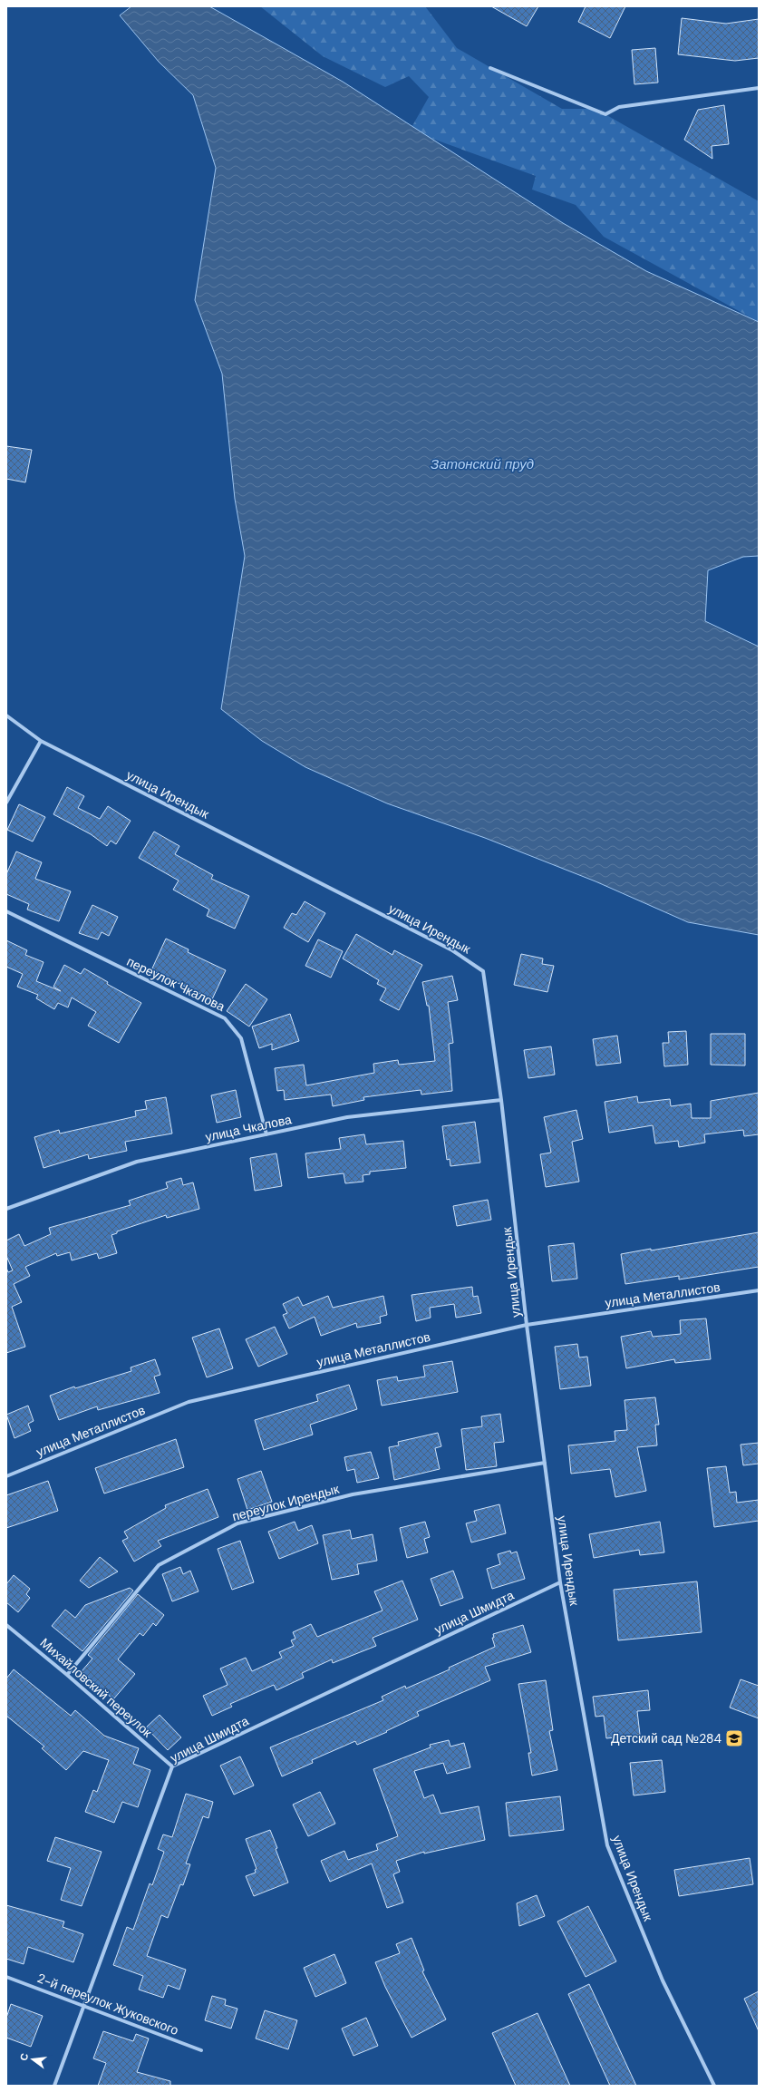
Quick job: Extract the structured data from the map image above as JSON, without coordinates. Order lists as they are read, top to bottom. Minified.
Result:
{"streets":{"street":["улица Ирендык","переулок Чкалова","улица Чкалова","улица Металлистов","переулок Ирендык","улица Шмидта","Михайловский переулок","2-й переулок Жуковского"]},"crossings":[["улица Ирендык","улица Чкалова"],["улица Ирендык","улица Металлистов"],["улица Ирендык","переулок Ирендык"],["улица Ирендык","улица Шмидта"],["переулок Чкалова","улица Чкалова"],["переулок Ирендык","Михайловский переулок"],["улица Шмидта","Михайловский переулок"],["улица Шмидта","2-й переулок Жуковского"]],"water":["Затонский пруд"],"places":{"school or university":["Детский сад №284"]},"north":"left"}
